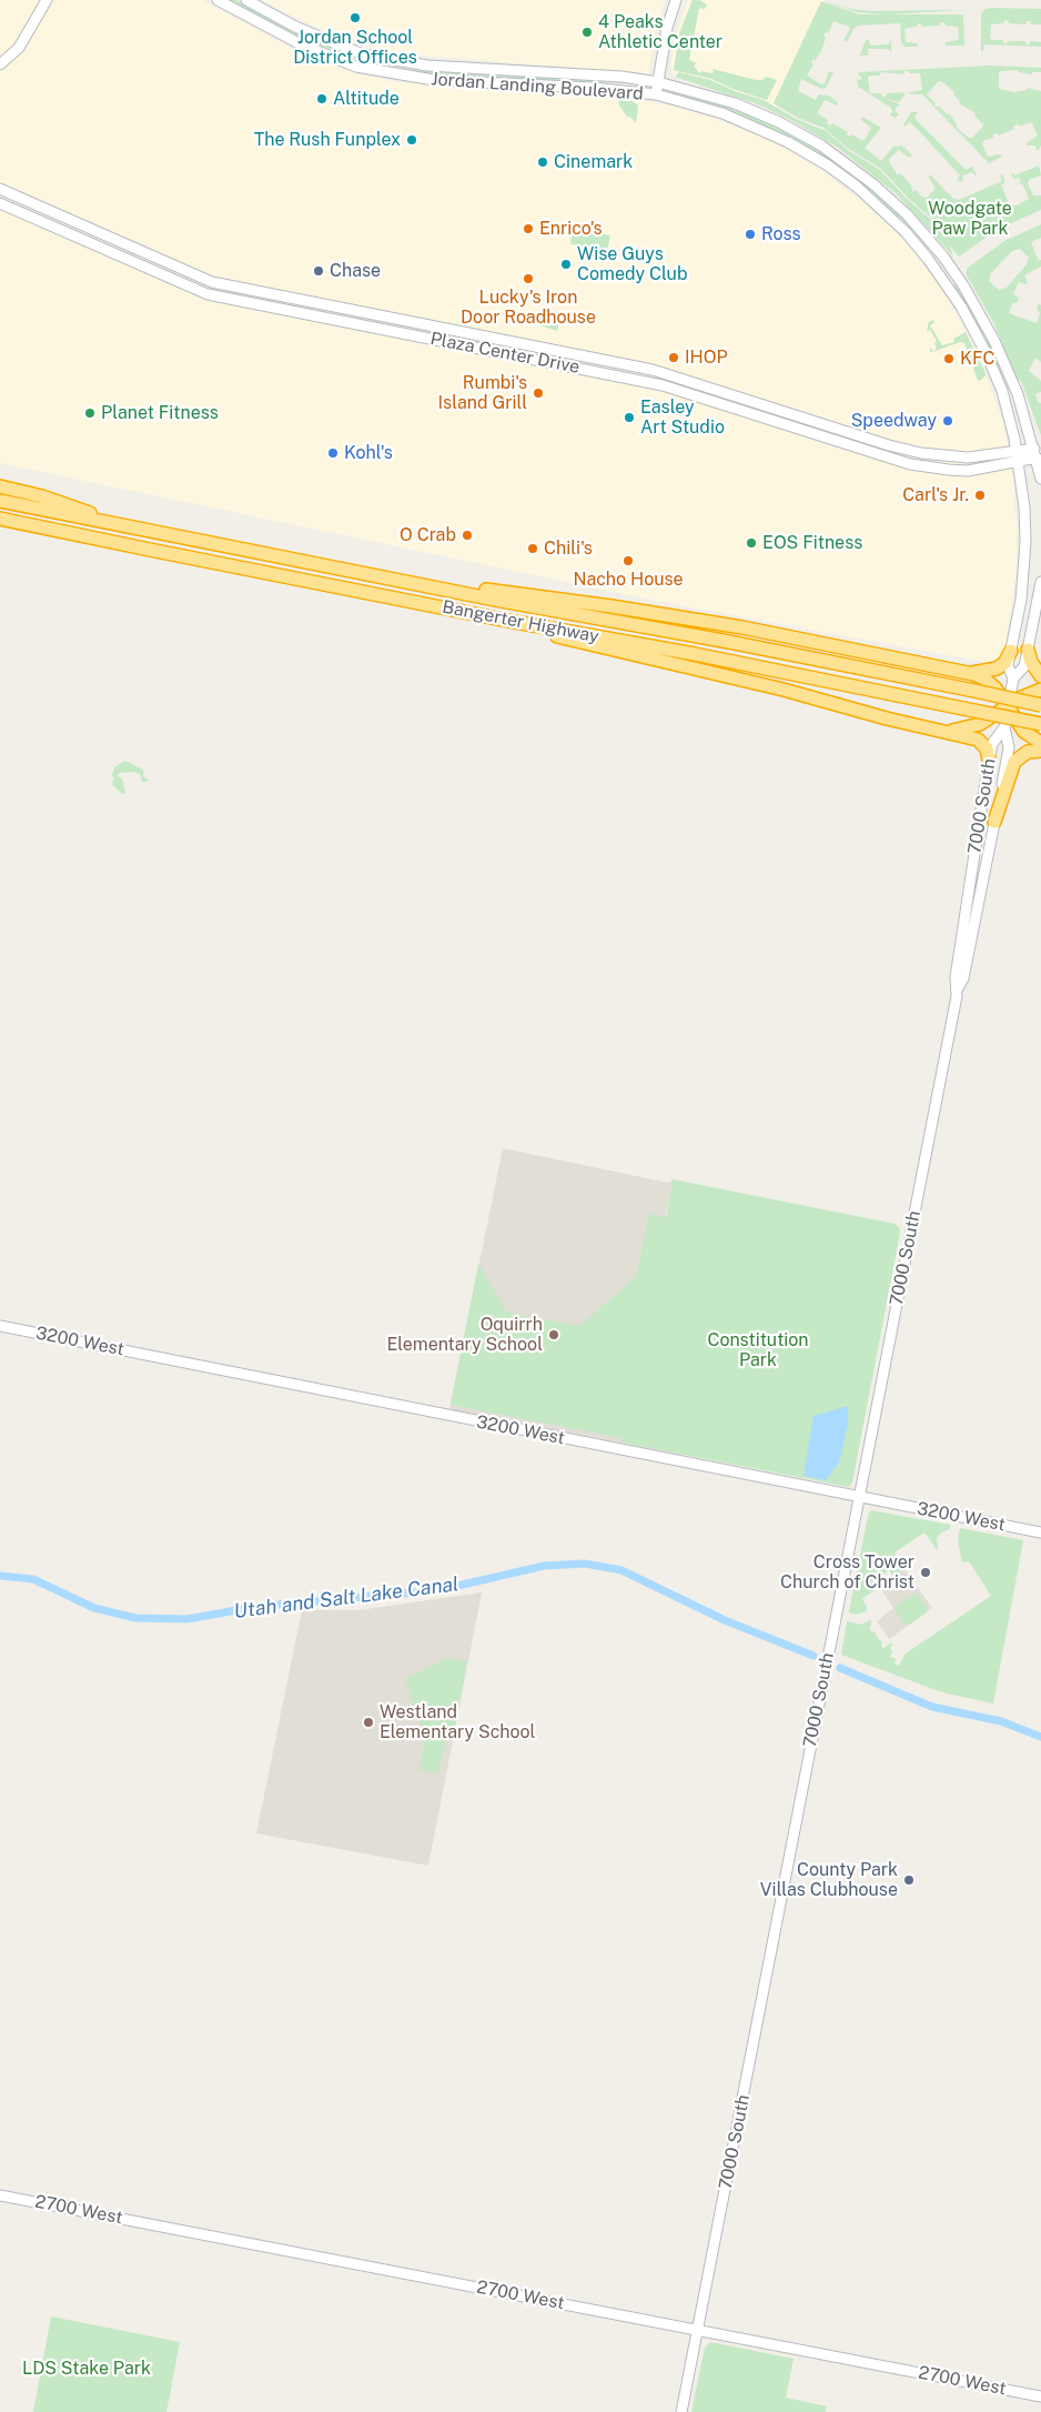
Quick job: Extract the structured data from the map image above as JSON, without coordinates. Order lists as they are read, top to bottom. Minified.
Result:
{"streets":{"highway":["Bangerter Highway"],"main road":["Jordan Landing Boulevard","Plaza Center Drive","7000 South","3200 West","2700 West"]},"crossings":[["Jordan Landing Boulevard","Plaza Center Drive"],["Jordan Landing Boulevard","7000 South"],["Plaza Center Drive","7000 South"],["7000 South","3200 West"],["7000 South","2700 West"]],"water":["Utah and Salt Lake Canal"],"parks":["Woodgate Paw Park","Constitution Park","LDS Stake Park"],"places":["Jordan School District Offices","4 Peaks Athletic Center","Altitude","The Rush Funplex","Cinemark","Enrico's","Ross","Wise Guys Comedy Club","Chase","Lucky's Iron Door Roadhouse","IHOP","KFC","Rumbi's Island Grill","Planet Fitness","Easley Art Studio","Speedway","Kohl's","Carl's Jr.","O Crab","EOS Fitness","Chili's","Nacho House","Oquirrh Elementary School","Cross Tower Church of Christ","Westland Elementary School","County Park Villas Clubhouse"]}
